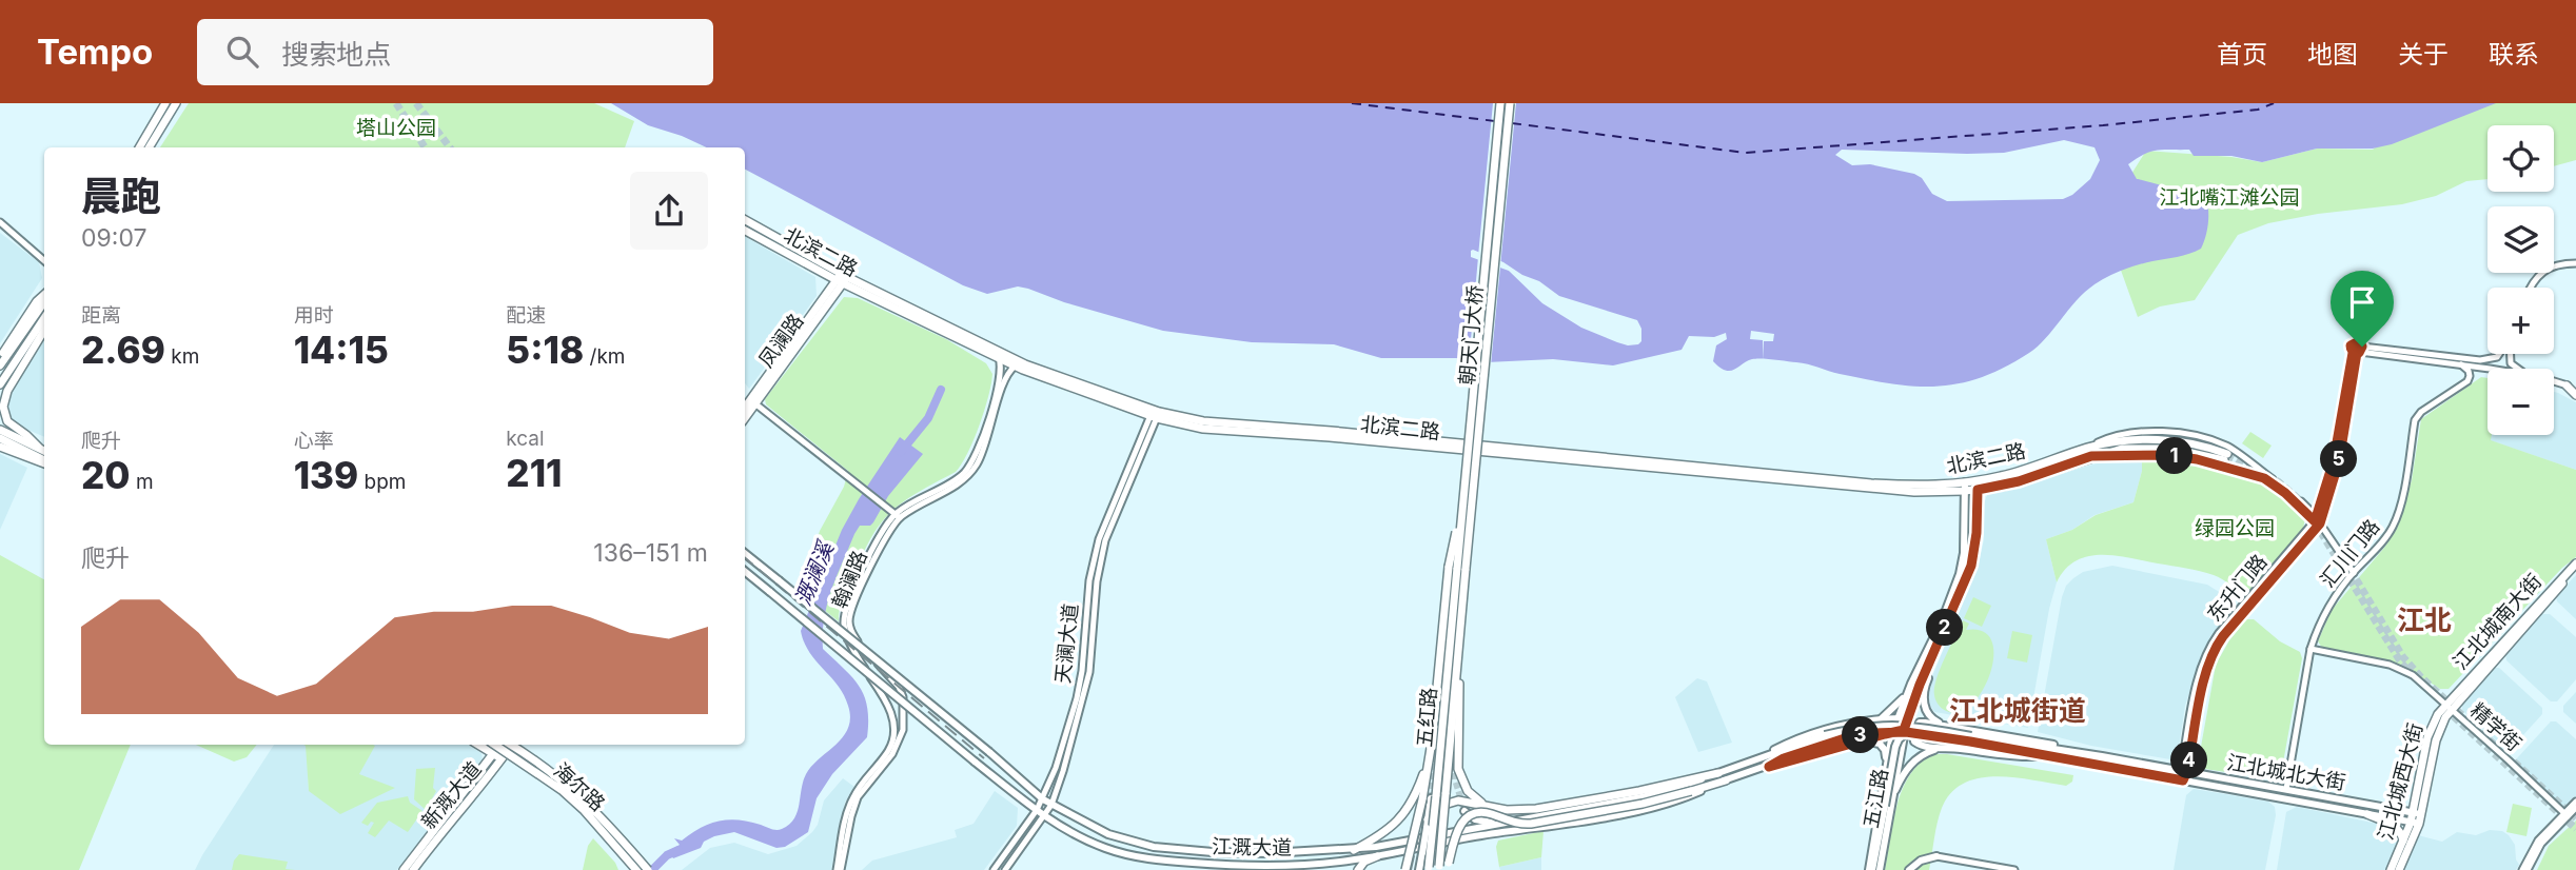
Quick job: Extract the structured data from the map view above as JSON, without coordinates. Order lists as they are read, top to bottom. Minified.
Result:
{"streets":{"main road":["北滨二路","朝天门大桥","凤澜路","江北城南大街","五红路","江北城北大街","江北城西大街","海尔路","新溉大道","五江路","江溉大道"],"street":["汇川门路","翰澜路","东升门路","天澜大道","精学街"]},"crossings":[["北滨二路","凤澜路"],["北滨二路","汇川门路"],["北滨二路","翰澜路"],["北滨二路","东升门路"],["北滨二路","天澜大道"],["北滨二路","五江路"],["朝天门大桥","五红路"],["汇川门路","精学街"],["汇川门路","江北城北大街"],["东升门路","江北城北大街"],["江北城南大街","精学街"],["江北城南大街","江北城西大街"],["天澜大道","江溉大道"],["精学街","江北城西大街"],["江北城北大街","江北城西大街"],["江北城北大街","江溉大道"]],"districts":["江北","江北城街道"],"water":["溉澜溪"],"parks":["塔山公园","江北嘴江滩公园","绿园公园"],"page":{"header":"Tempo","search":"搜索地点","nav":["首页","地图","关于","联系"],"map_buttons":["+","−"],"heading":["晨跑","09:07"],"stats":[["距离","2.69 km"],["用时","14:15"],["配速","5:18 /km"],["爬升","20 m"],["心率","139 bpm"],["kcal","211"]],"pins":["1","5","2","3","4"],"chart":["爬升","136–151 m"]}}
